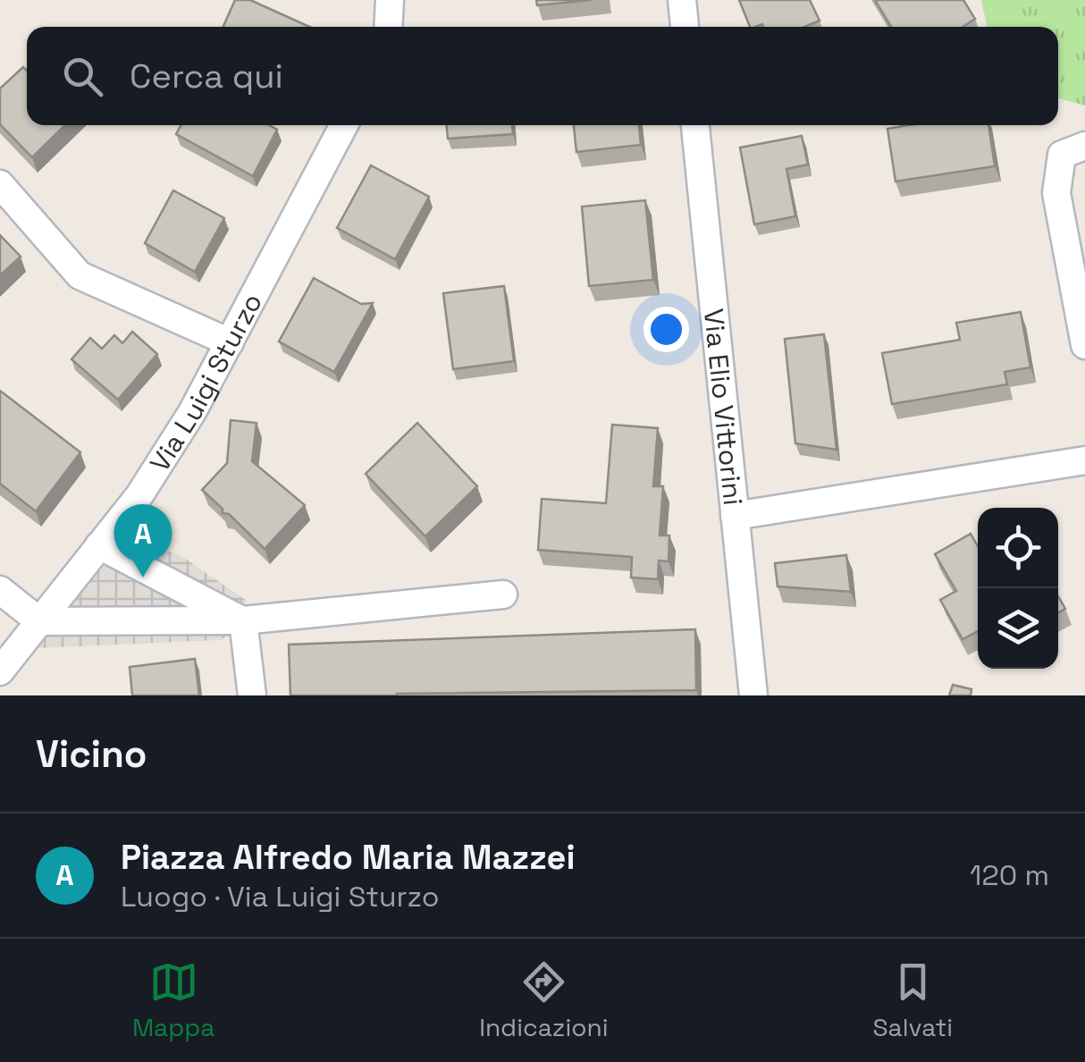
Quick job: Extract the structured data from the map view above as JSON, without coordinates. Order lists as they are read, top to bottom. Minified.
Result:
{"streets":{"street":["Via Luigi Sturzo","Via Elio Vittorini"]},"page":{"search":"Cerca qui","pins":"A","heading":"Vicino","list":[{"mark":"A","name":"Piazza Alfredo Maria Mazzei","note":"Luogo · Via Luigi Sturzo","value":"120 m"}],"nav":["Mappa","Indicazioni","Salvati"]}}
